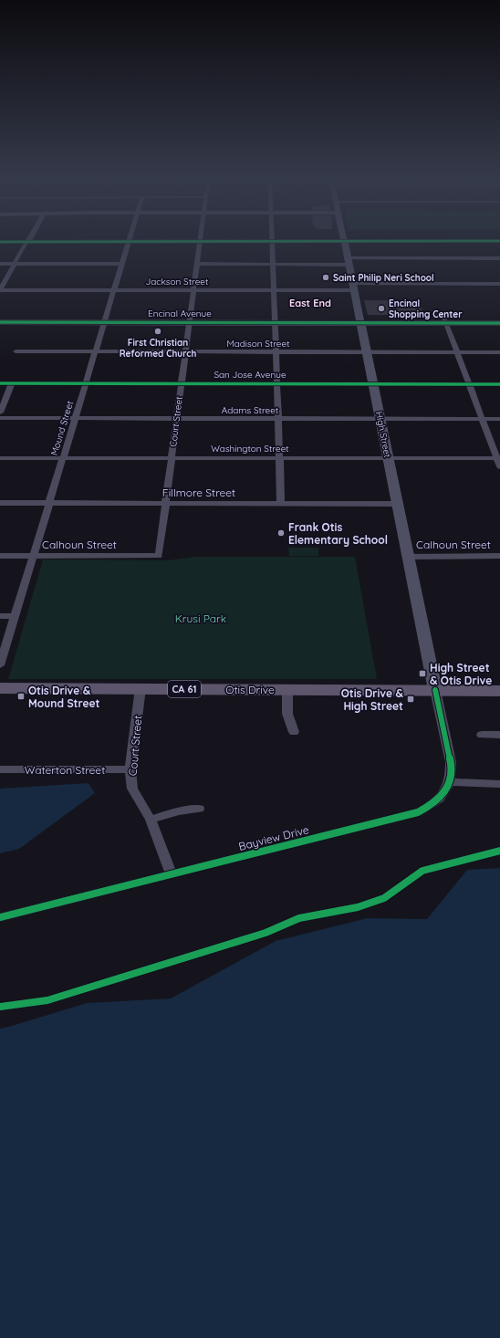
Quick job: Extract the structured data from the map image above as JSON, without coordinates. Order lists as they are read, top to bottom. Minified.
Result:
{"streets":{"main road":["Encinal Avenue","High Street","CA 61","Otis Drive"],"street":["Jackson Street","Madison Street","San Jose Avenue","Adams Street","Court Street","Mound Street","Washington Street","Fillmore Street","Calhoun Street","Waterton Street","Bayview Drive"]},"crossings":[["Jackson Street","Court Street"],["Jackson Street","Mound Street"],["Jackson Street","High Street"],["Encinal Avenue","Court Street"],["Encinal Avenue","Mound Street"],["Encinal Avenue","High Street"],["Madison Street","Court Street"],["Madison Street","Mound Street"],["Madison Street","High Street"],["San Jose Avenue","Court Street"],["San Jose Avenue","Mound Street"],["San Jose Avenue","High Street"],["Adams Street","Court Street"],["Adams Street","Mound Street"],["Adams Street","High Street"],["Court Street","Washington Street"],["Court Street","Fillmore Street"],["Court Street","Calhoun Street"],["Court Street","Otis Drive"],["Court Street","Waterton Street"],["Court Street","Bayview Drive"],["Mound Street","Washington Street"],["Mound Street","Fillmore Street"],["Mound Street","Calhoun Street"],["High Street","Washington Street"],["High Street","Fillmore Street"],["High Street","Calhoun Street"],["High Street","Otis Drive"]],"districts":["East End"],"parks":["Krusi Park"],"places":{"other":["Saint Philip Neri School","Encinal Shopping Center","First Christian Reformed Church","Frank Otis Elementary School"],"transit":["High Street & Otis Drive","Otis Drive & Mound Street","Otis Drive & High Street"]}}
